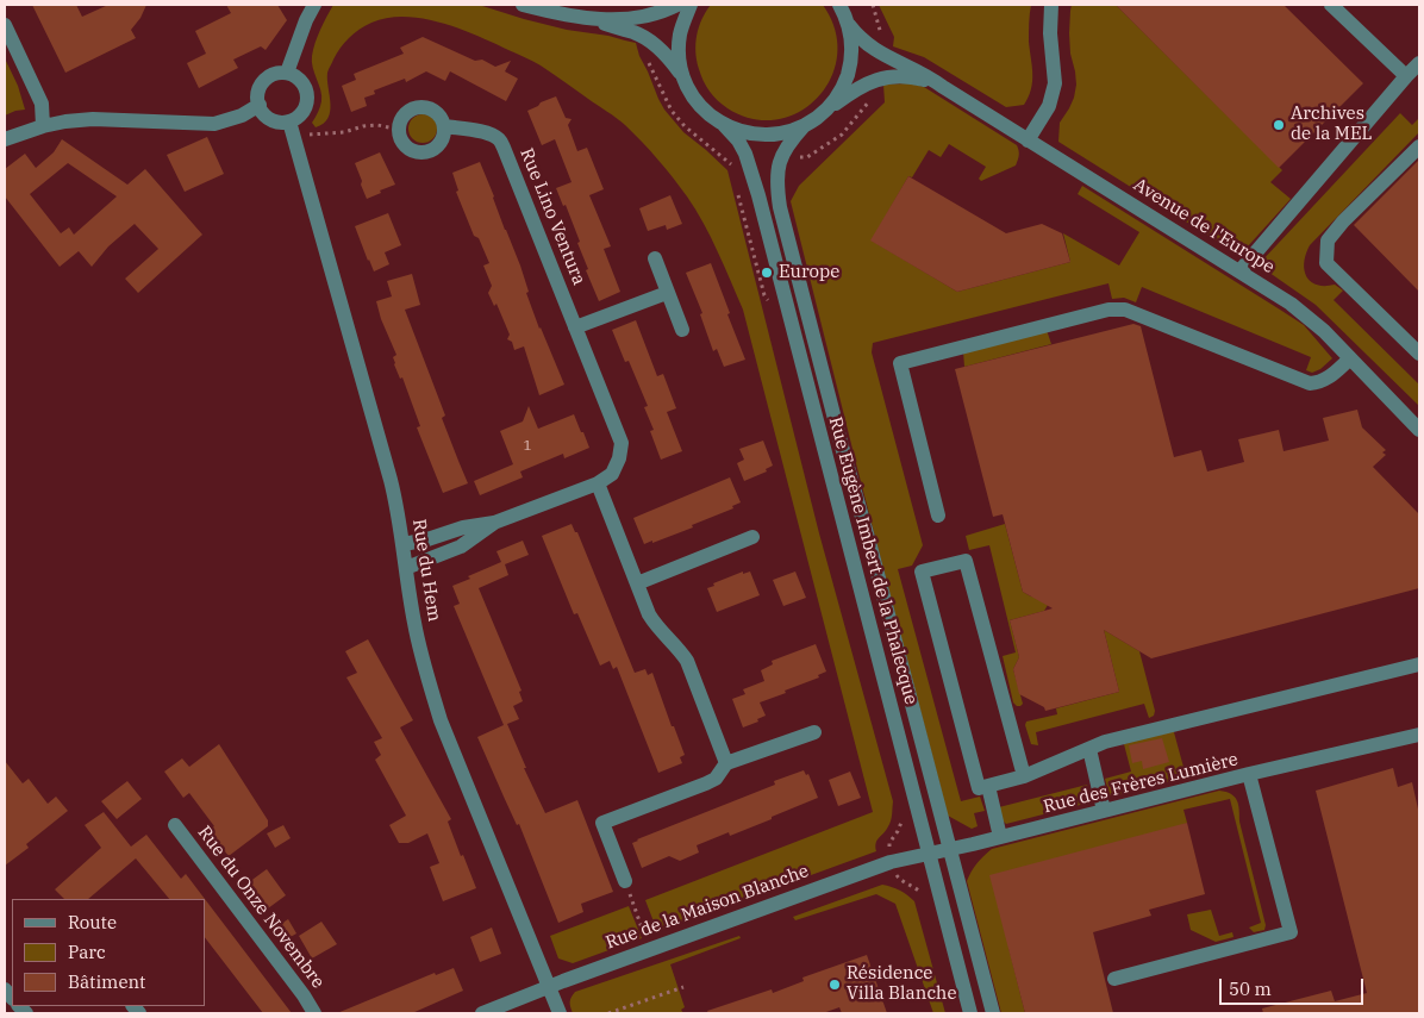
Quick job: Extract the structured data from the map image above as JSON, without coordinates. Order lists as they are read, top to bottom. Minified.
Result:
{"streets":{"street":["Rue Lino Ventura","Avenue de l'Europe","Rue Eugène Imbert de la Phalecque","Rue du Hem","Rue des Frères Lumière","Rue du Onze Novembre","Rue de la Maison Blanche"]},"crossings":[["Rue Lino Ventura","Rue du Hem"],["Avenue de l'Europe","Rue Eugène Imbert de la Phalecque"],["Rue Eugène Imbert de la Phalecque","Rue des Frères Lumière"],["Rue Eugène Imbert de la Phalecque","Rue de la Maison Blanche"],["Rue du Hem","Rue de la Maison Blanche"],["Rue des Frères Lumière","Rue de la Maison Blanche"]],"places":["Archives de la MEL","Europe","Résidence Villa Blanche"],"house_numbers":["1"],"legend":["Route","Parc","Bâtiment"],"scale_bar":"50 m"}
